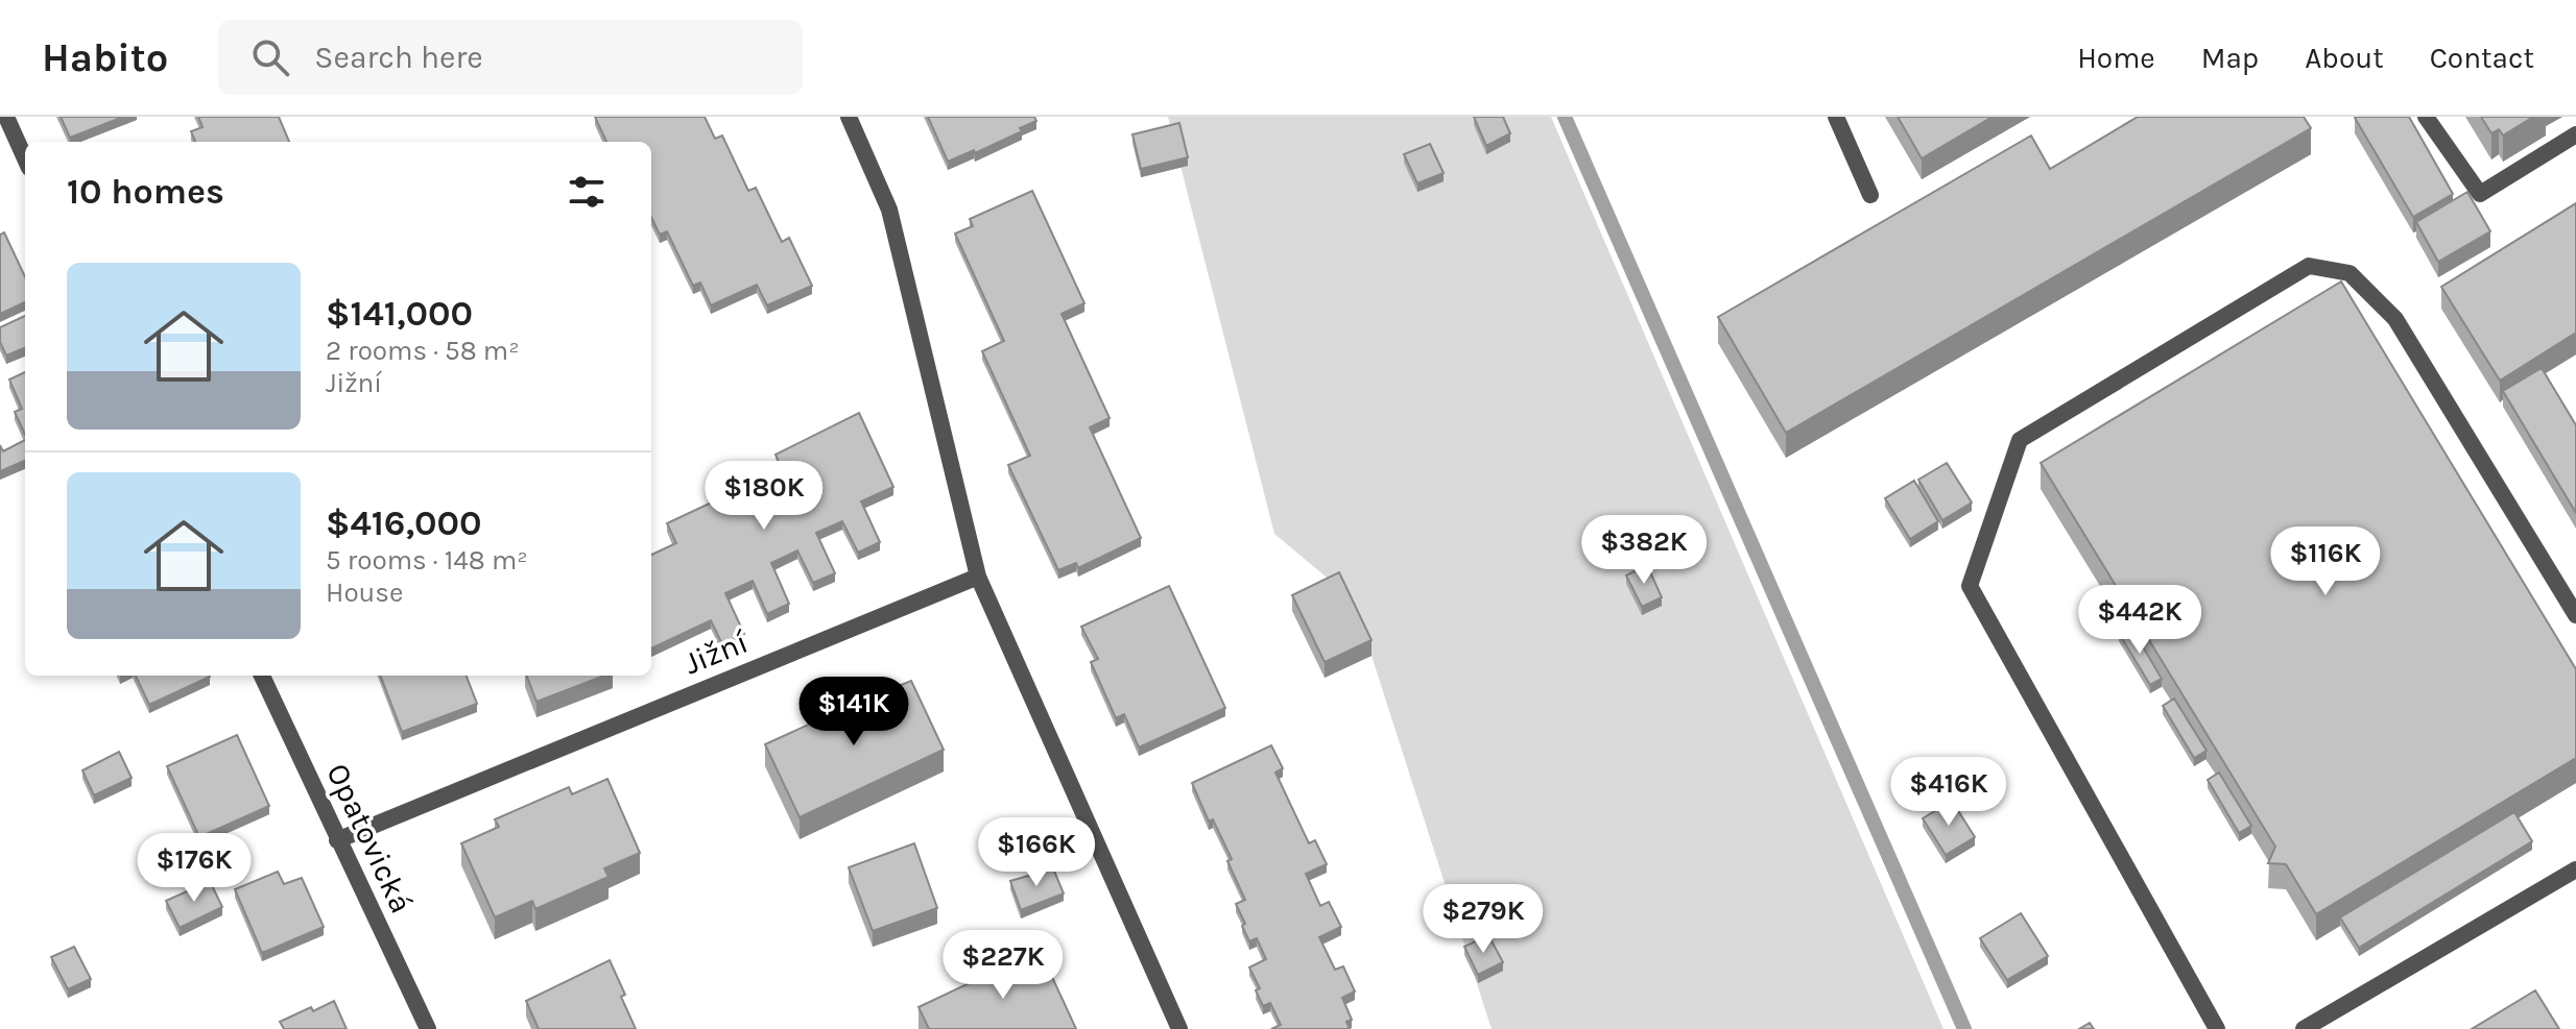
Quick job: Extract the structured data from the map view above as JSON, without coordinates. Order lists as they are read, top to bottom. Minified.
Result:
{"streets":{"street":["Jižní","Opatovická"]},"crossings":[["Jižní","Opatovická"]],"page":{"header":"Habito","search":"Search here","nav":["Home","Map","About","Contact"],"heading":"10 homes","list":[{"name":"$141,000","note":"2 rooms · 58 m² · Jižní"},{"name":"$416,000","note":"5 rooms · 148 m² · House"}],"price":["$180K","$382K","$116K","$442K","$141K","$416K","$166K","$176K","$279K","$227K"]}}
